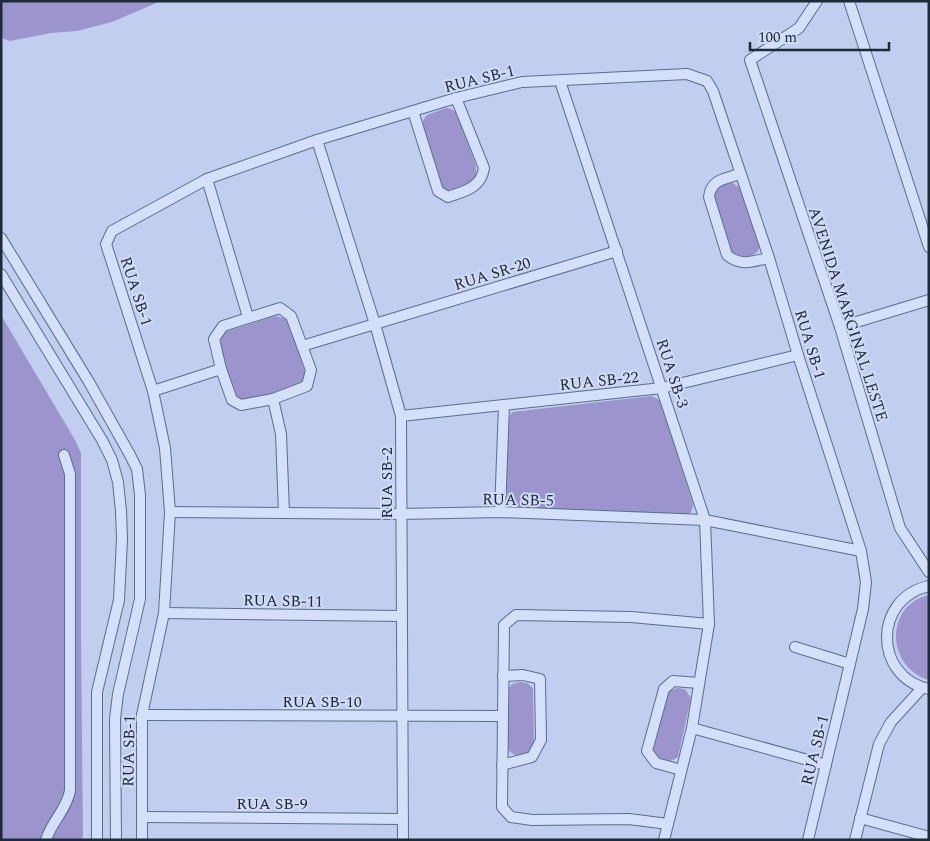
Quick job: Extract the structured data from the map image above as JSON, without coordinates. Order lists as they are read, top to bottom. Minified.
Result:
{"streets":{"street":["RUA SB-1","RUA SR-20","AVENIDA MARGINAL LESTE","RUA SB-3","RUA SB-22","RUA SB-2","RUA SB-5","RUA SB-11","RUA SB-10","RUA SB-9"]},"crossings":[["RUA SB-1","RUA SB-3"],["RUA SB-1","RUA SB-22"],["RUA SB-1","RUA SB-2"],["RUA SB-1","RUA SB-5"],["RUA SB-1","RUA SB-11"],["RUA SB-1","RUA SB-10"],["RUA SB-1","RUA SB-9"],["RUA SR-20","RUA SB-3"],["RUA SR-20","RUA SB-2"],["RUA SB-3","RUA SB-22"],["RUA SB-3","RUA SB-5"],["RUA SB-22","RUA SB-2"],["RUA SB-2","RUA SB-5"],["RUA SB-2","RUA SB-11"],["RUA SB-2","RUA SB-10"],["RUA SB-2","RUA SB-9"]],"scale_bar":"100 m"}
